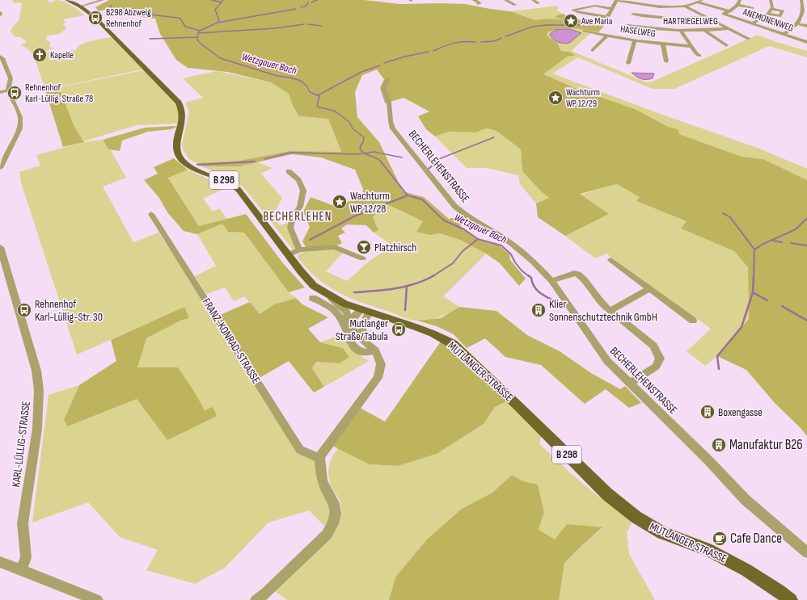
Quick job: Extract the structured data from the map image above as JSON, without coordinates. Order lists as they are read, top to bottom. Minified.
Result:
{"streets":{"main road":["B 298","MUTLANGER STRASSE"],"street":["ANEMONENWEG","HARTRIEGELWEG","HASELWEG","BECHERLEHENSTRASSE","FRANZ-KONRAD-STRASSE","KARL-LÜLLIG-STRASSE"]},"crossings":[["HARTRIEGELWEG","HASELWEG"],["B 298","MUTLANGER STRASSE"]],"districts":["BECHERLEHEN"],"water":["Wetzgauer Bach"],"places":{"bus stop":["B298 Abzweig Rehnenhof","Rehnenhof Karl-Lüllig-Straße 78","Rehnenhof Karl-Lüllig-Str. 30","Mutlanger Straße/Tabula"],"place":["Ave Maria","Wachturm WP 12/29","Wachturm WP 12/28"],"church":["Kapelle"],"bar":["Platzhirsch"],"building":["Klier Sonnenschutztechnik GmbH","Boxengasse","Manufaktur B26"],"cafe":["Cafe Dance"]}}
